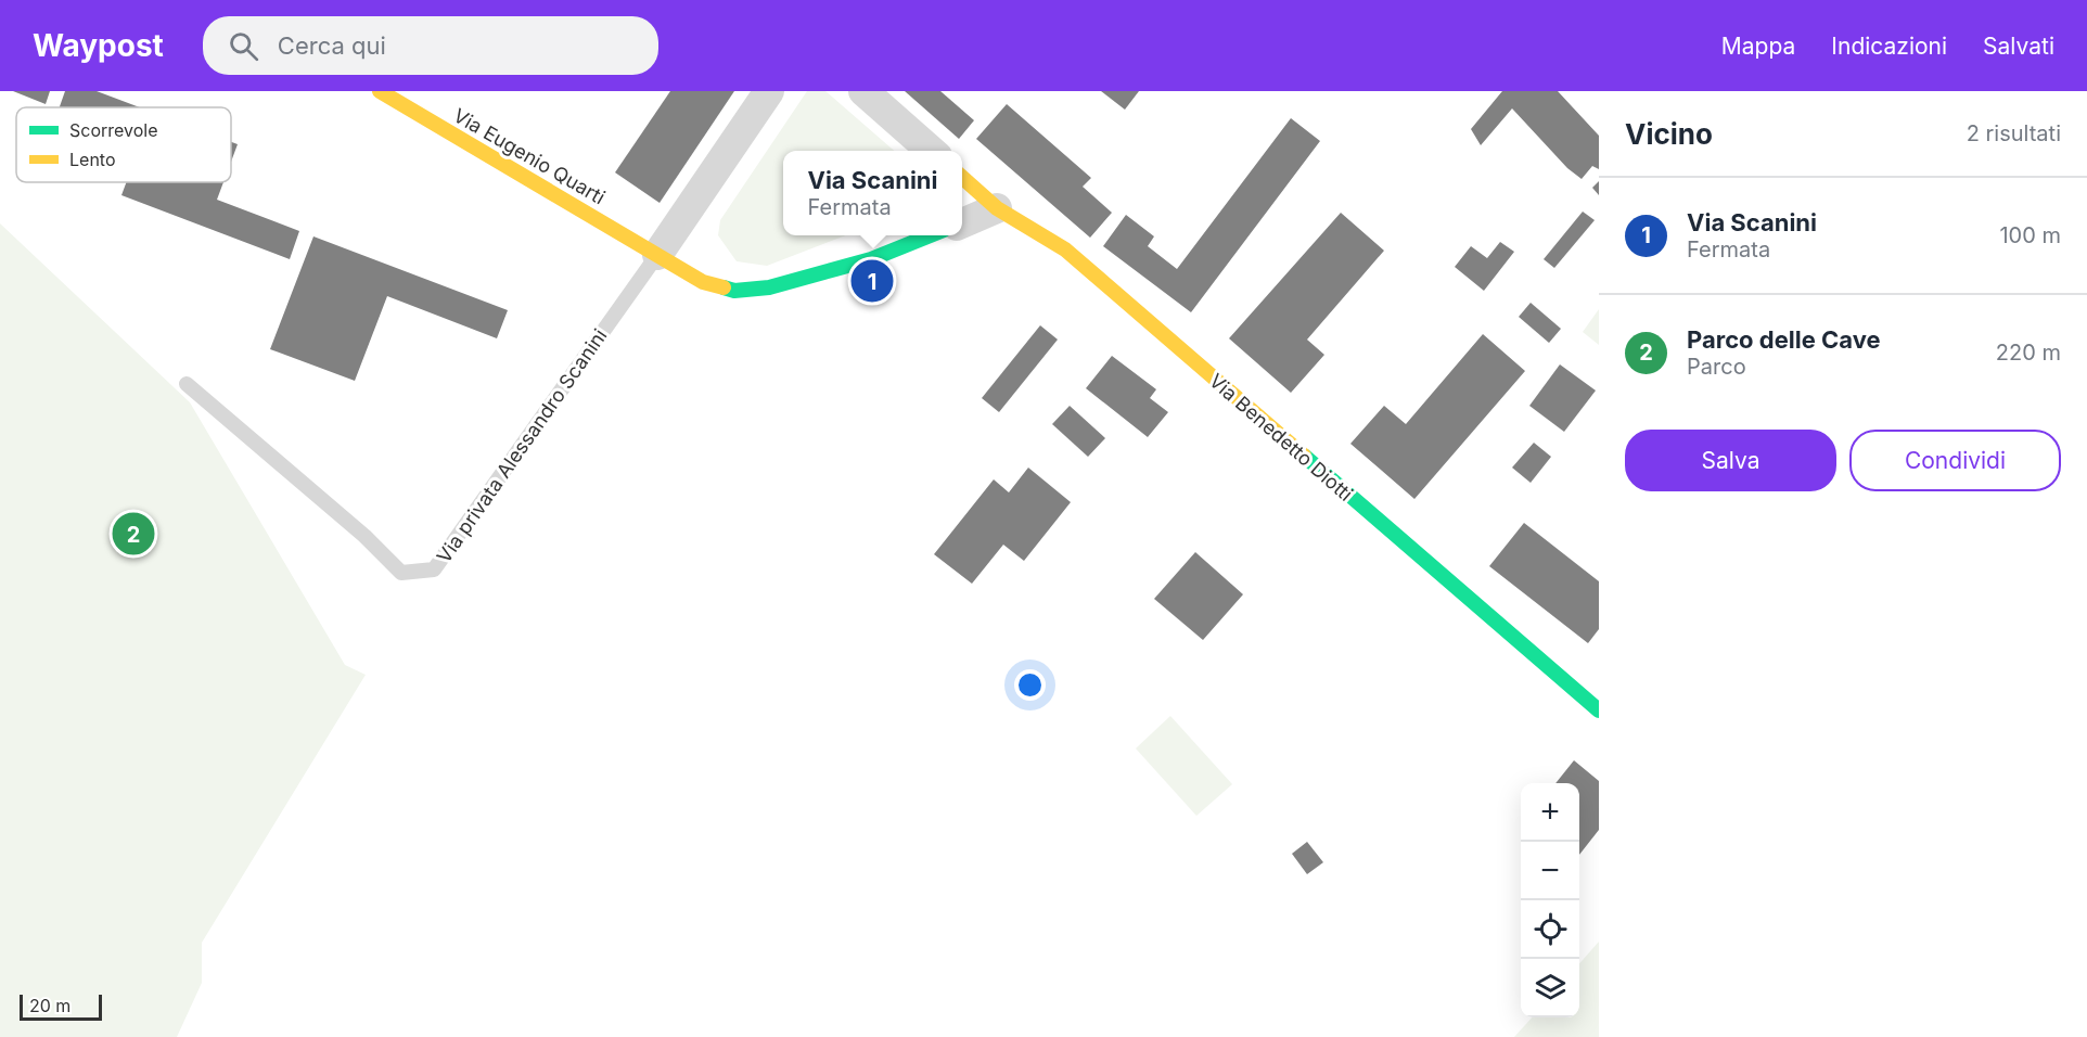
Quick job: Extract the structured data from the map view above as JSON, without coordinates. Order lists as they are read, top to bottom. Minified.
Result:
{"streets":{"street":["Via Eugenio Quarti","Via Benedetto Diotti","Via privata Alessandro Scanini"]},"crossings":[["Via Eugenio Quarti","Via privata Alessandro Scanini"]],"legend":["Scorrevole","Lento"],"scale_bar":"20 m","page":{"header":"Waypost","search":"Cerca qui","nav":["Mappa","Indicazioni","Salvati"],"heading":["Vicino","2 risultati"],"popup":["Via Scanini","Fermata"],"list":[{"mark":"1","name":"Via Scanini","note":"Fermata","value":"100 m"},{"mark":"2","name":"Parco delle Cave","note":"Parco","value":"220 m"}],"pins":["1","2"],"buttons":["Salva","Condividi"],"map_buttons":["+","−"],"scale":"20 m"}}
